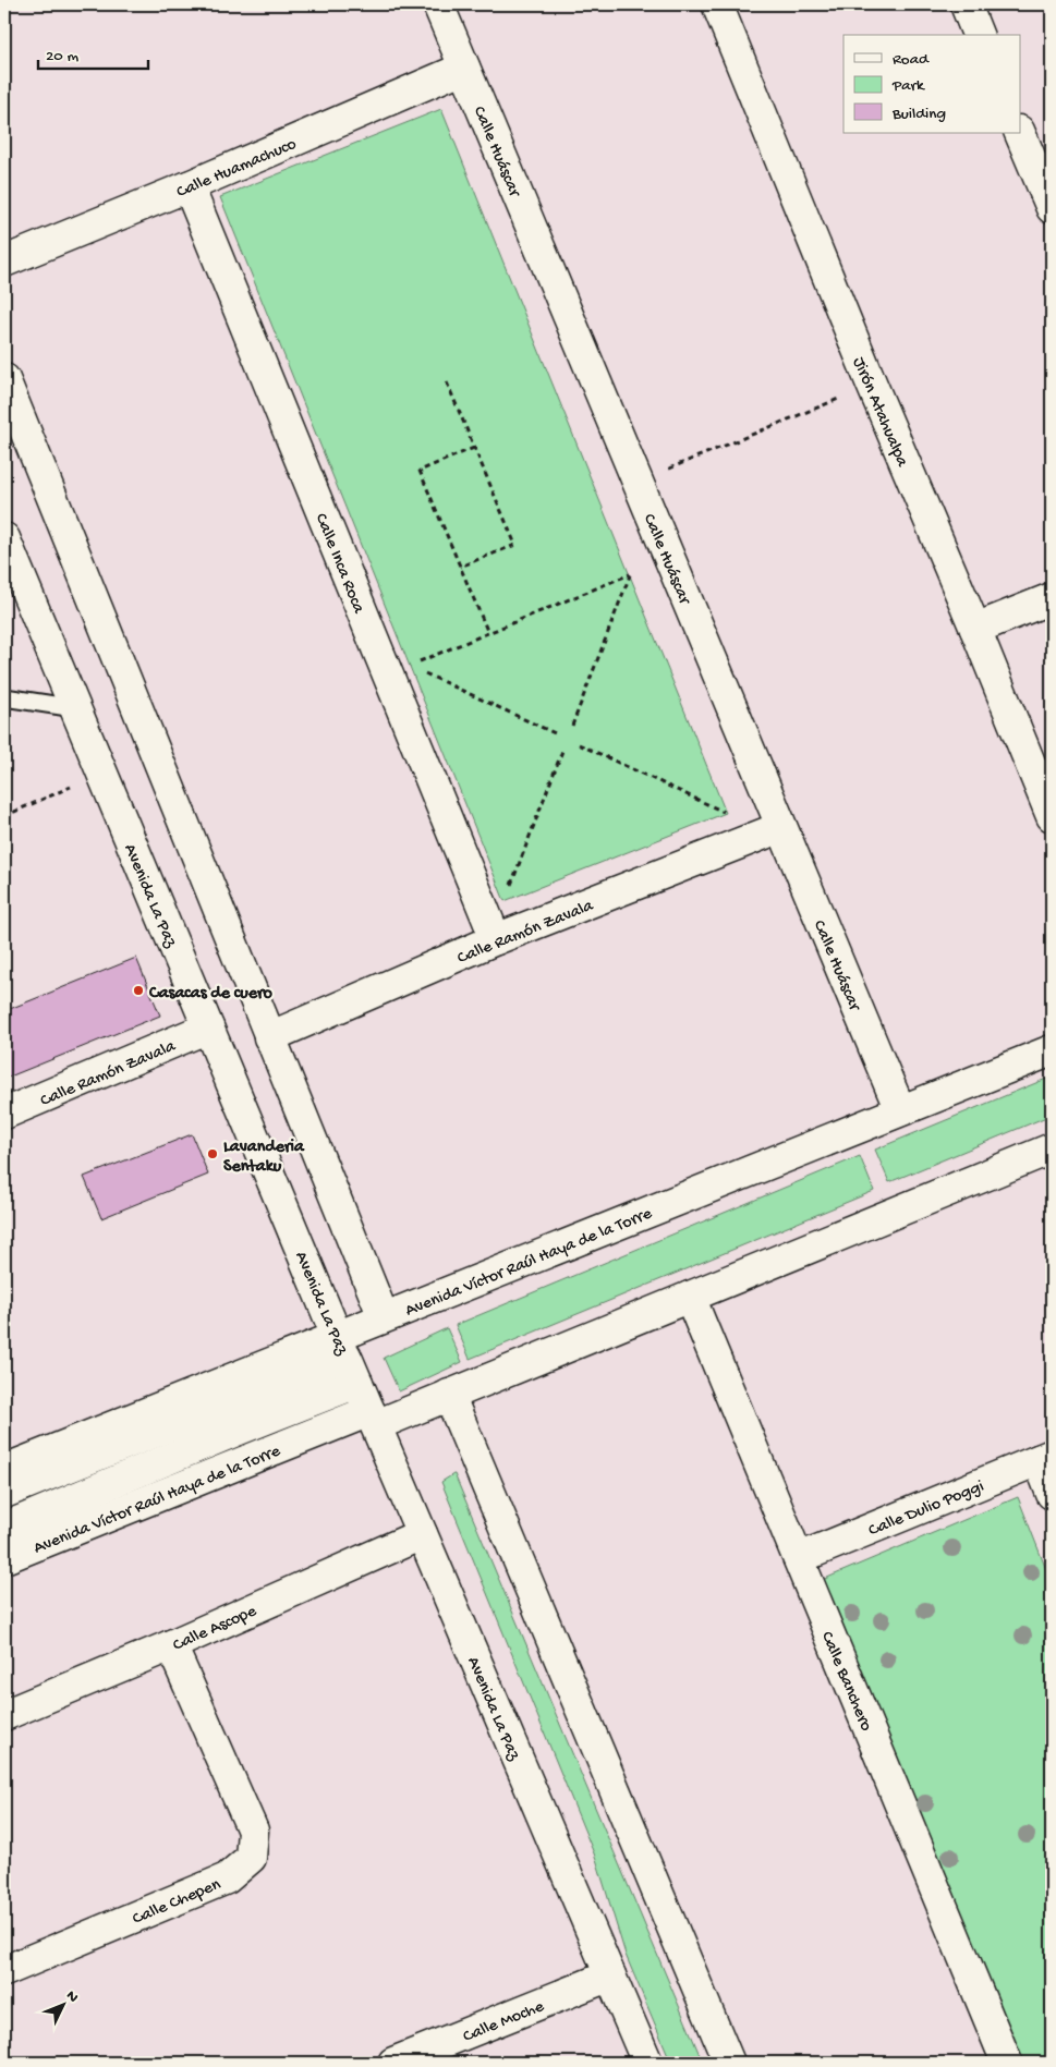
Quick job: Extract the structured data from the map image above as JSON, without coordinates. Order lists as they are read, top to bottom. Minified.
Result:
{"streets":{"main road":["Calle Huáscar","Calle Huamachuco","Jirón Atahualpa","Calle Inca Roca","Avenida La Paz","Calle Ramón Zavala","Avenida Víctor Raúl Haya de la Torre","Calle Dulio Poggi","Calle Ascope","Calle Banchero","Calle Chepen","Calle Moche"]},"crossings":[["Calle Huáscar","Calle Huamachuco"],["Calle Huáscar","Calle Ramón Zavala"],["Calle Huáscar","Avenida Víctor Raúl Haya de la Torre"],["Calle Huamachuco","Calle Inca Roca"],["Calle Inca Roca","Calle Ramón Zavala"],["Avenida La Paz","Calle Ramón Zavala"],["Avenida La Paz","Avenida Víctor Raúl Haya de la Torre"],["Avenida La Paz","Calle Ascope"],["Avenida La Paz","Calle Moche"],["Avenida Víctor Raúl Haya de la Torre","Calle Banchero"],["Calle Dulio Poggi","Calle Banchero"],["Calle Ascope","Calle Chepen"]],"places":["Casacas de cuero","Lavanderia Sentaku"],"legend":["Road","Park","Building"],"scale_bar":"20 m","north":"top right"}
